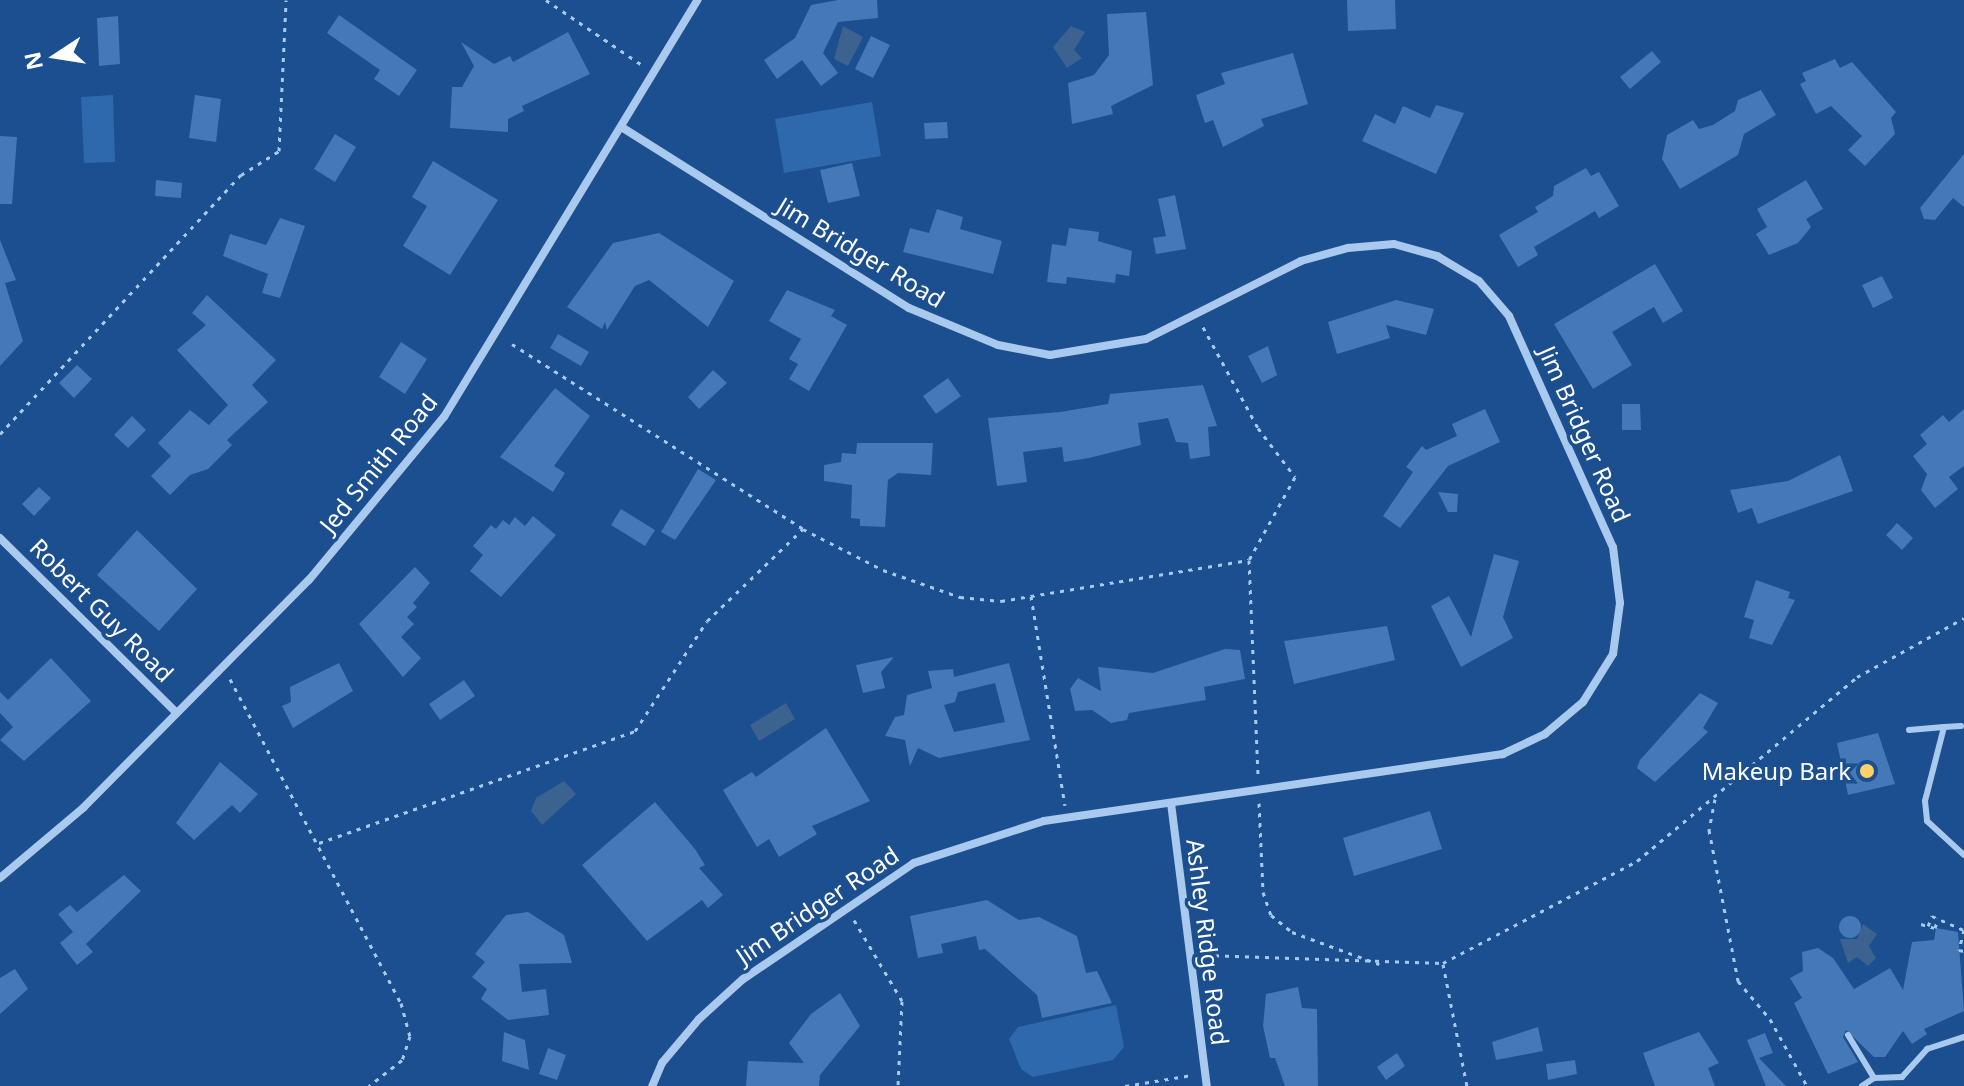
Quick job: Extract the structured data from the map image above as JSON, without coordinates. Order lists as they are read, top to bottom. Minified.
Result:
{"streets":{"street":["Jim Bridger Road","Jed Smith Road","Robert Guy Road","Ashley Ridge Road"]},"crossings":[["Jim Bridger Road","Jed Smith Road"],["Jim Bridger Road","Ashley Ridge Road"],["Jed Smith Road","Robert Guy Road"]],"places":["Makeup Bark"],"north":"left"}
